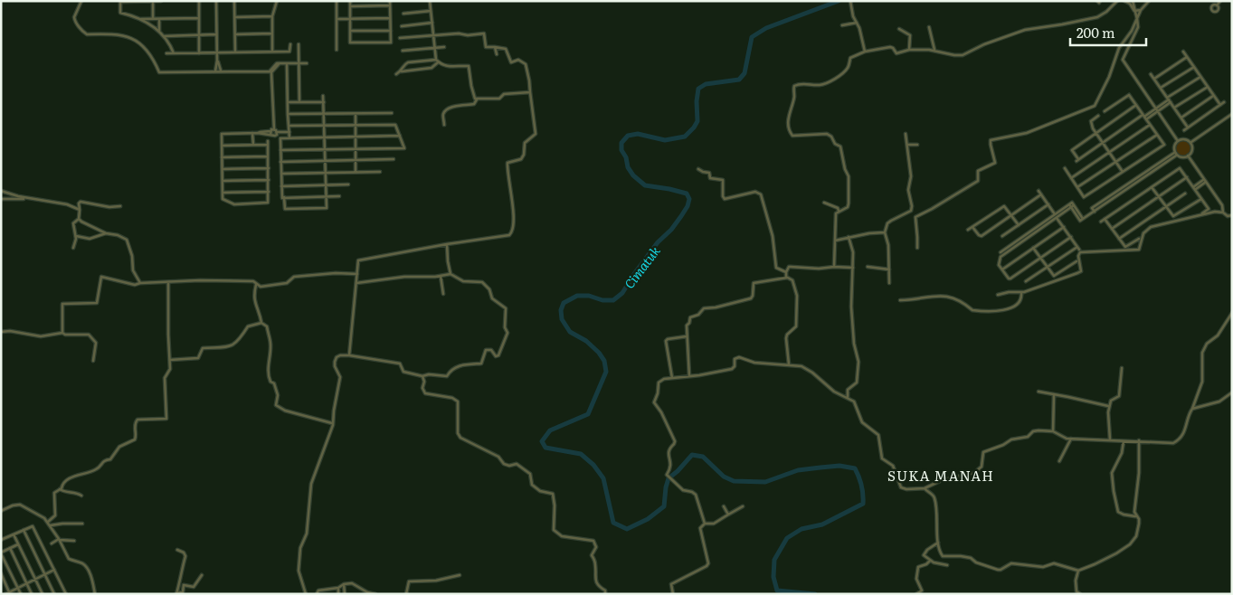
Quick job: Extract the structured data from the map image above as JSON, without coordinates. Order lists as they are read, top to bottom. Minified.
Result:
{"districts":["SUKA MANAH"],"water":["Cimatuk"],"scale_bar":"200 m"}
